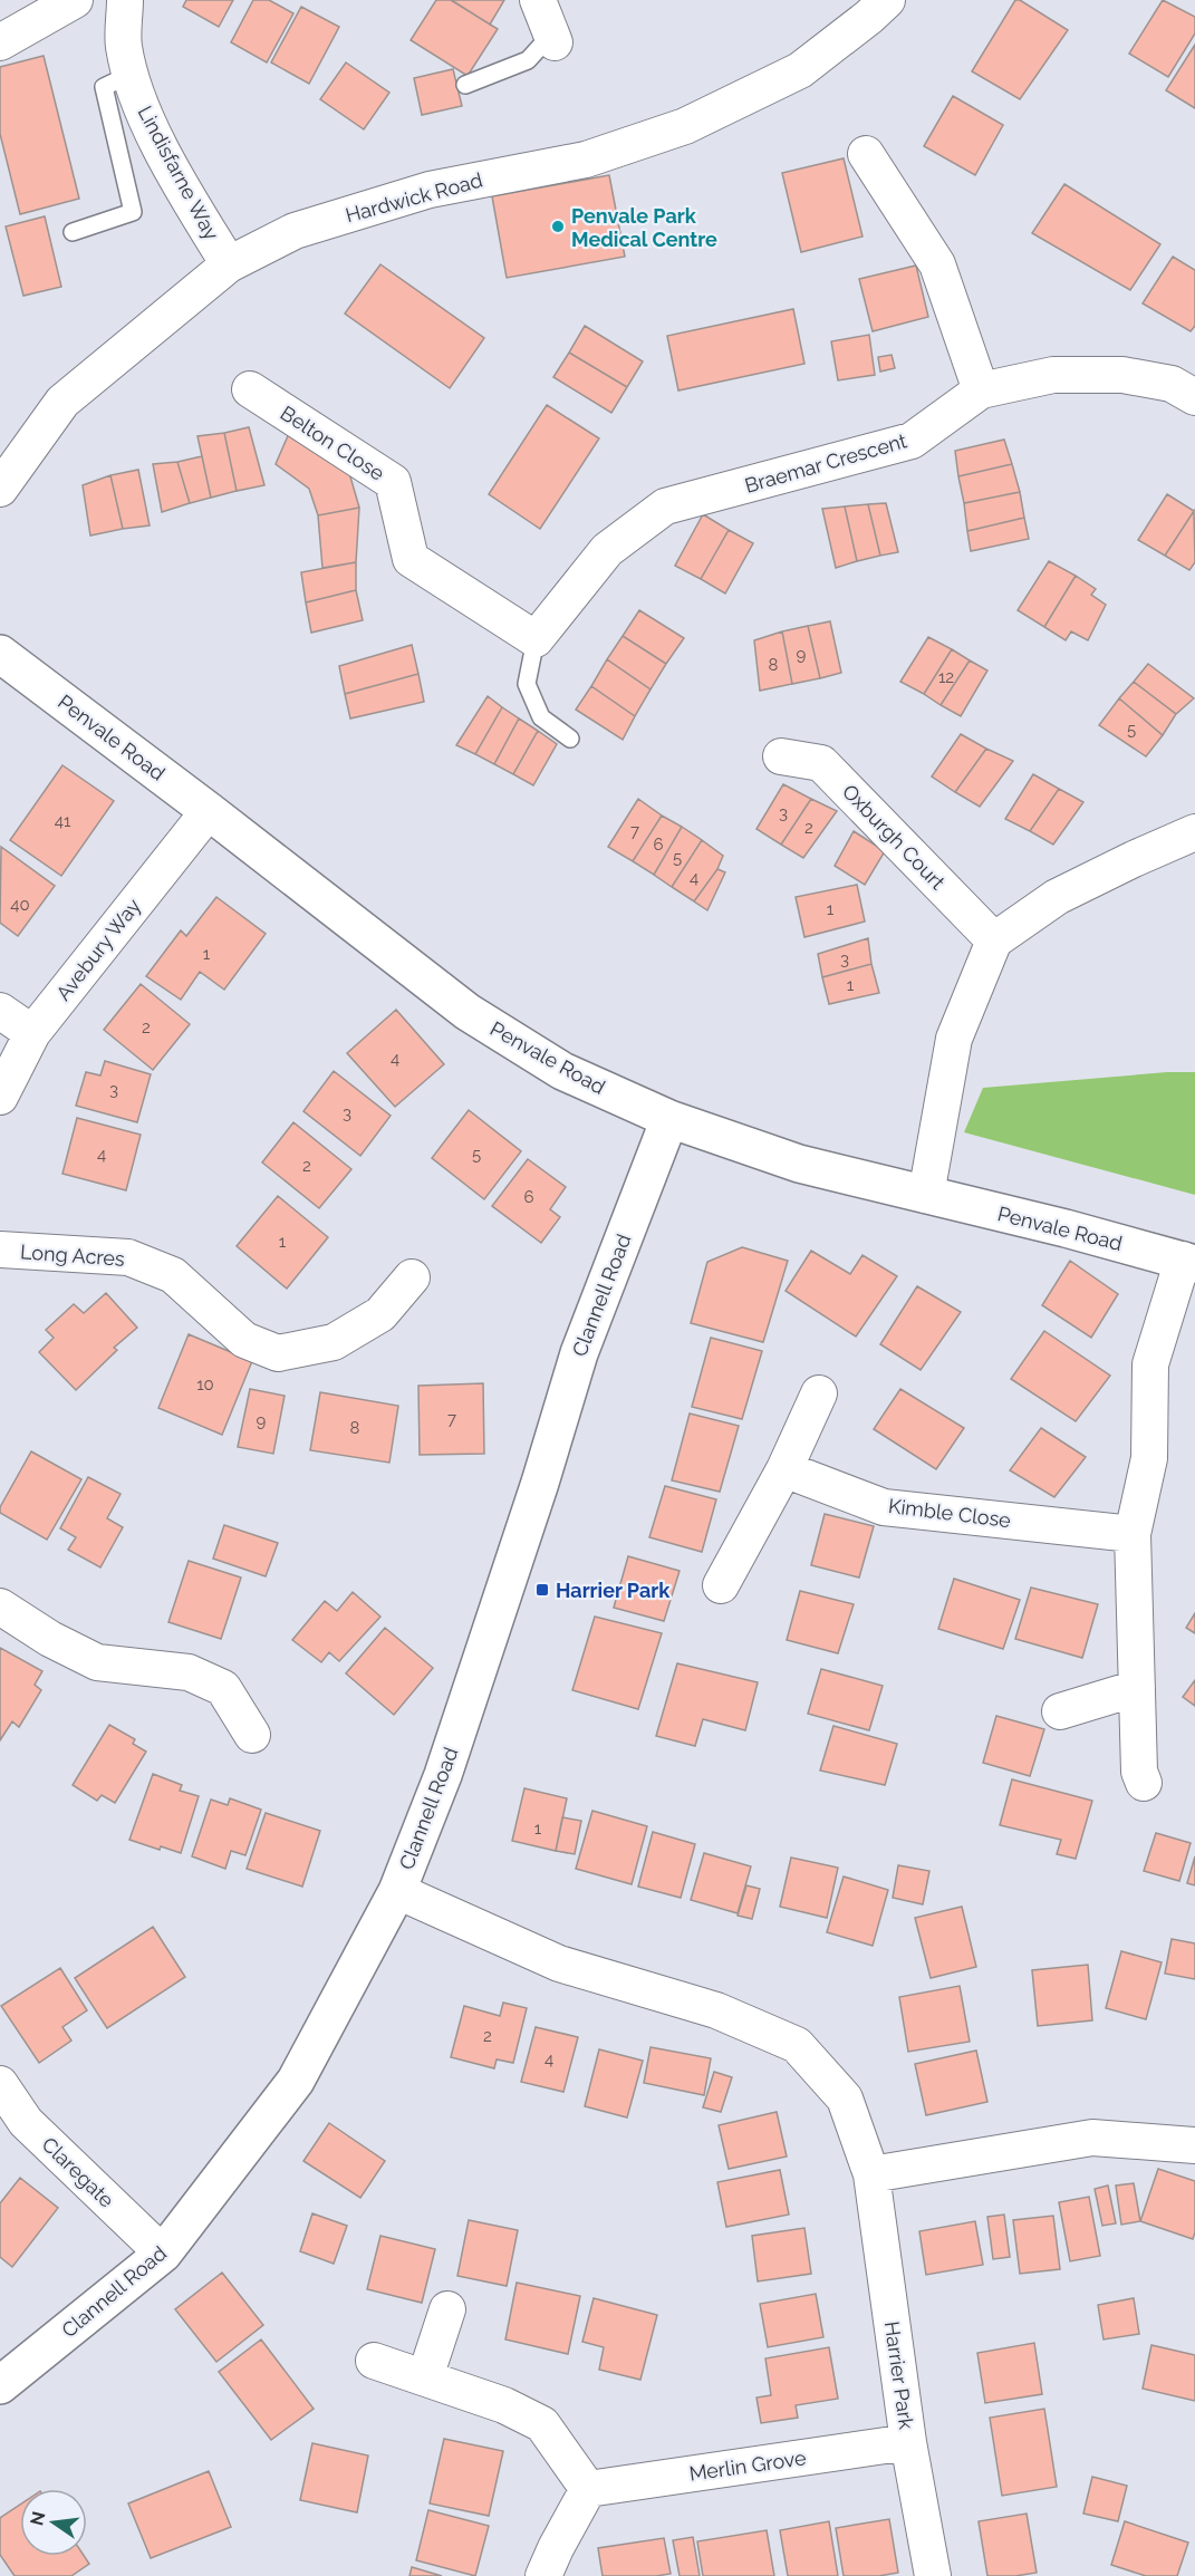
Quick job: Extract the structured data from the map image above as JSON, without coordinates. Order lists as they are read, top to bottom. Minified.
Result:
{"streets":{"street":["Lindisfarne Way","Hardwick Road","Belton Close","Braemar Crescent","Penvale Road","Oxburgh Court","Avebury Way","Long Acres","Clannell Road","Kimble Close","Claregate","Harrier Park","Merlin Grove"]},"crossings":[["Lindisfarne Way","Hardwick Road"],["Belton Close","Braemar Crescent"],["Penvale Road","Avebury Way"],["Penvale Road","Clannell Road"],["Clannell Road","Claregate"],["Clannell Road","Harrier Park"],["Harrier Park","Merlin Grove"]],"places":{"other":["Penvale Park Medical Centre"],"transit":["Harrier Park"]},"house_numbers":["9","8","12","5","3","41","2","7","6","5","4","40","1","1","3","1","2","4","3","3","4","5","2","6","1","10","7","9","8","1","2","4"],"north":"left"}
